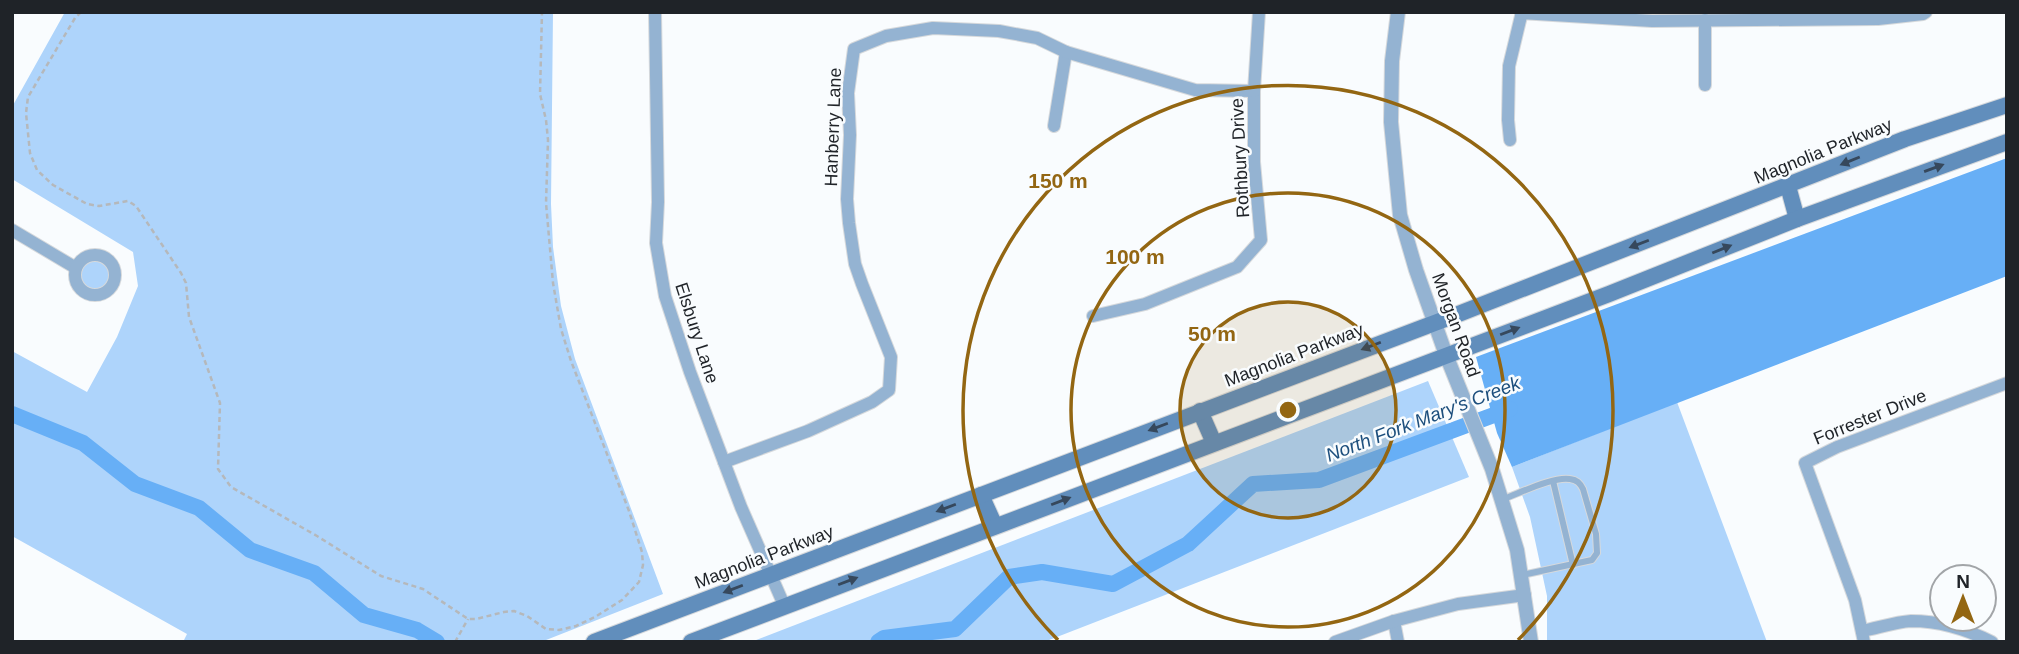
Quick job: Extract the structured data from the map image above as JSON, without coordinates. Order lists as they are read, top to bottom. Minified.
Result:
{"streets":{"main road":["Magnolia Parkway"],"street":["Hanberry Lane","Rothbury Drive","Morgan Road","Elsbury Lane","Forrester Drive"]},"crossings":[["Hanberry Lane","Rothbury Drive"],["Hanberry Lane","Elsbury Lane"],["Magnolia Parkway","Morgan Road"],["Magnolia Parkway","Elsbury Lane"]],"water":["North Fork Mary's Creek"],"north":"top","rings":["150 m","100 m","50 m"]}
